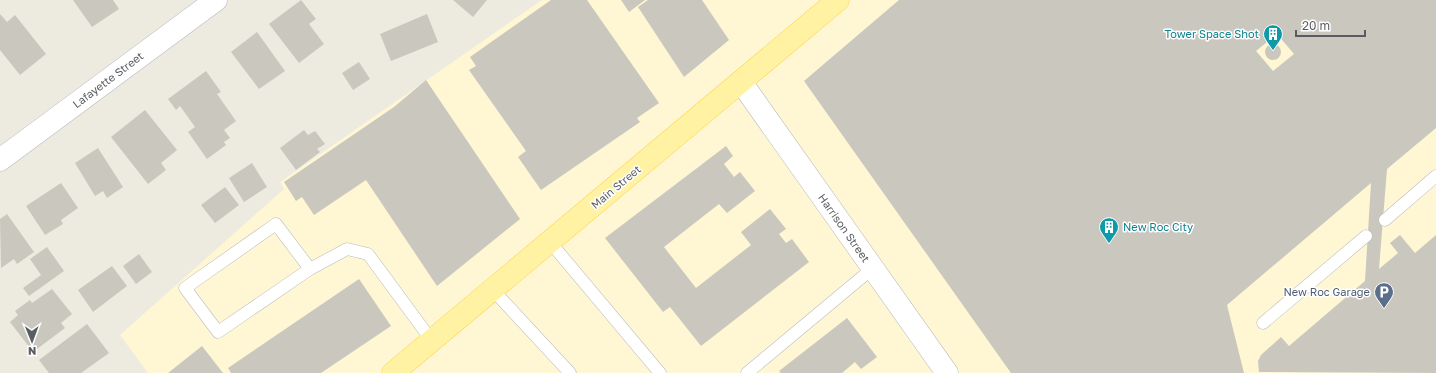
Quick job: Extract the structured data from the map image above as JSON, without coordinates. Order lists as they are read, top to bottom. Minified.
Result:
{"streets":{"main road":["Main Street"],"street":["Lafayette Street","Harrison Street"]},"crossings":[["Main Street","Harrison Street"]],"places":{"building":["Tower Space Shot","New Roc City"],"parking":["New Roc Garage"]},"scale_bar":"20 m","north":"bottom"}
